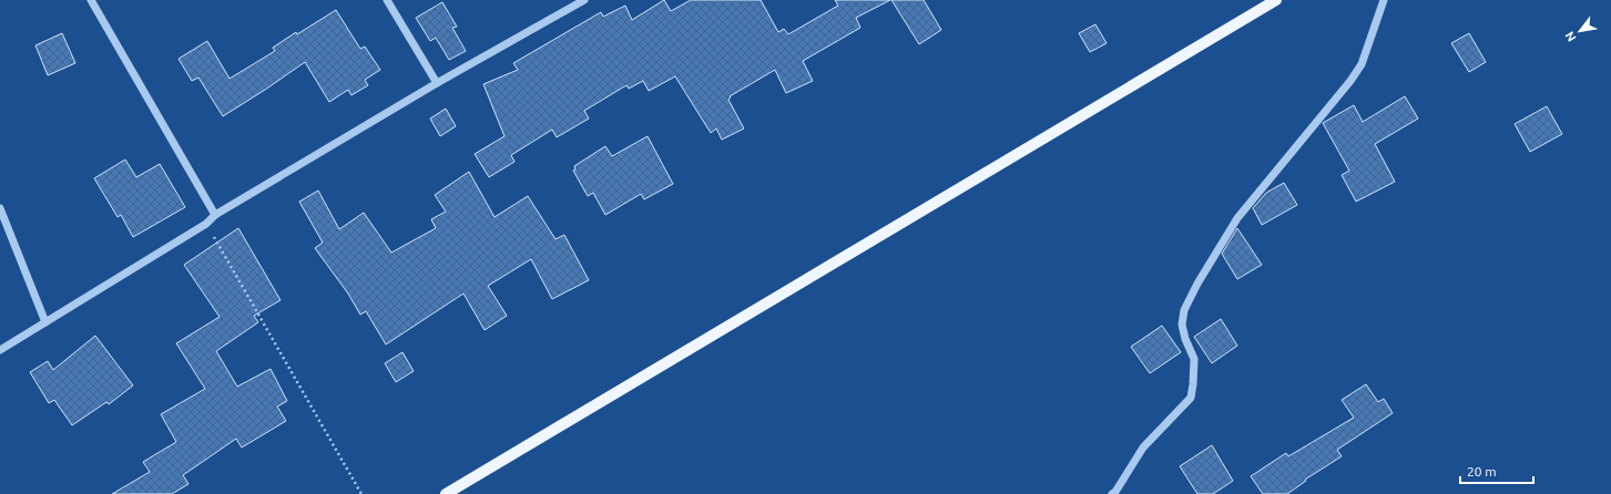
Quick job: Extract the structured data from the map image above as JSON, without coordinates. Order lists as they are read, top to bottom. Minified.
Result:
{"scale_bar":"20 m","north":"bottom left"}
